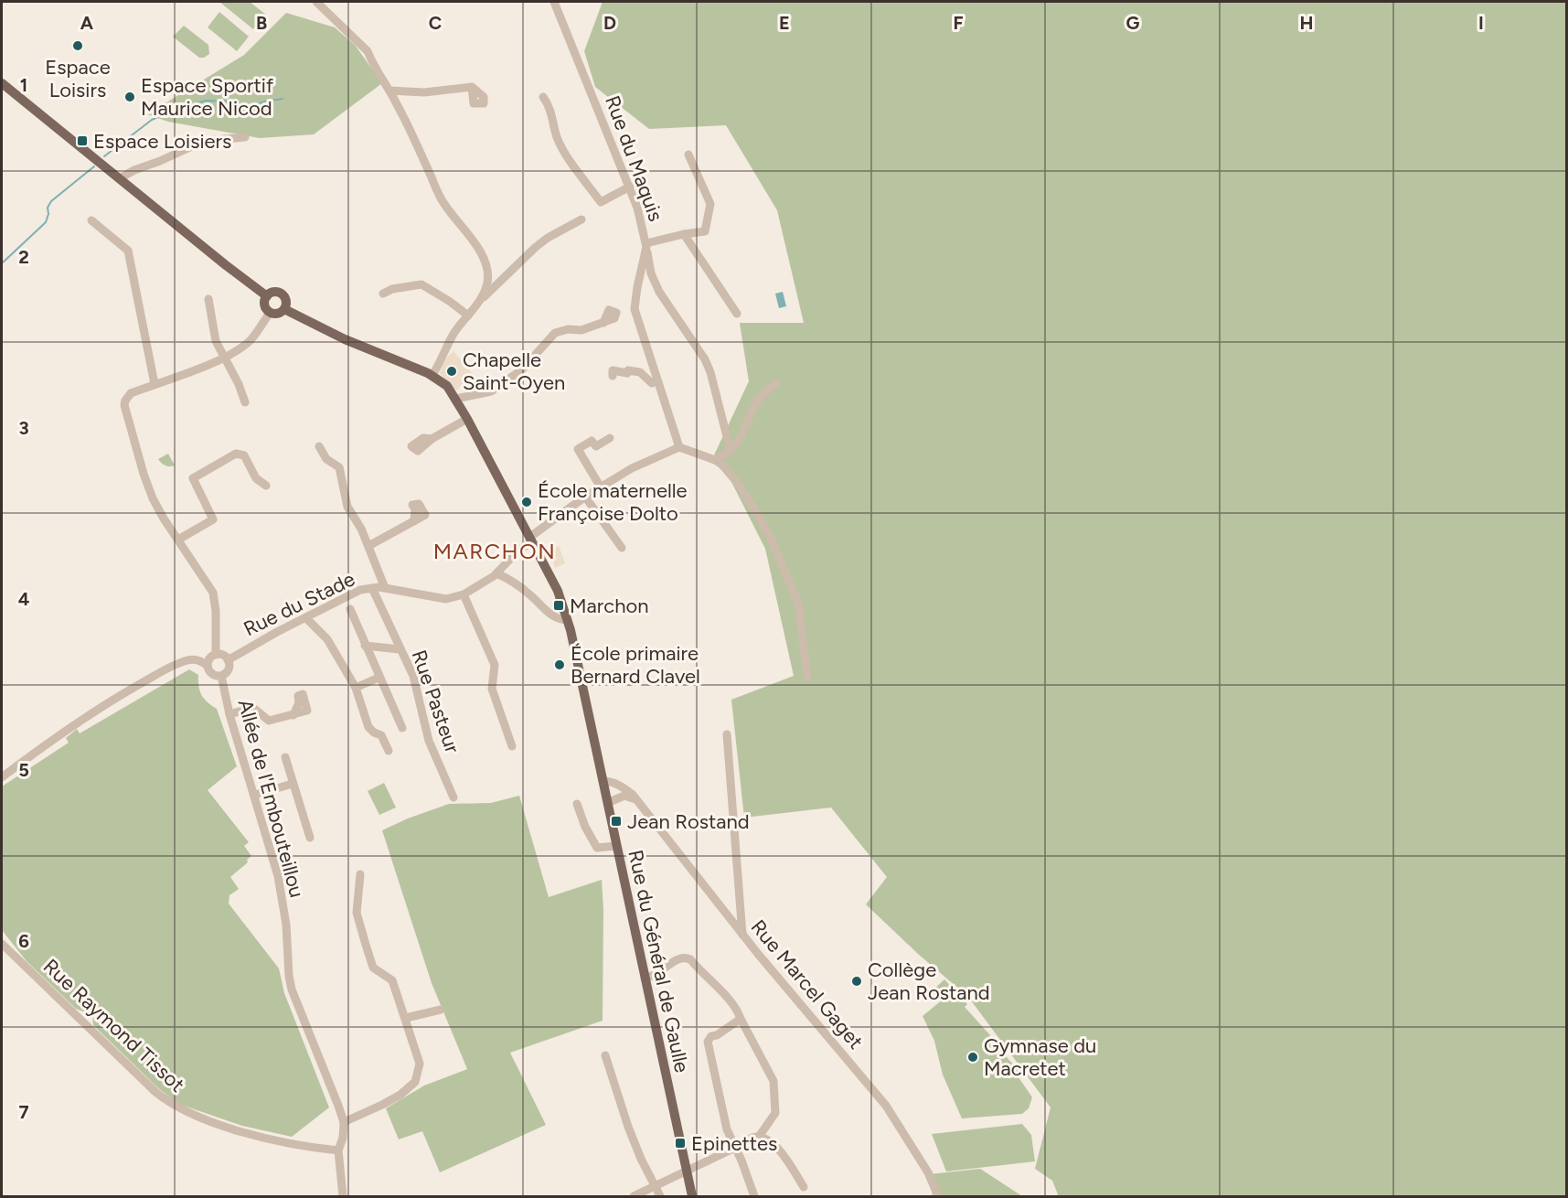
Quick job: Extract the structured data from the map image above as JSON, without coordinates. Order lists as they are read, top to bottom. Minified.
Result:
{"streets":{"main road":["Rue du Général de Gaulle"],"street":["Rue du Maquis","Rue du Stade","Rue Pasteur","Allée de l'Embouteillou","Rue Marcel Gaget","Rue Raymond Tissot"]},"crossings":[["Rue du Stade","Rue Pasteur"],["Rue du Stade","Allée de l'Embouteillou"],["Rue du Stade","Rue du Général de Gaulle"],["Rue du Général de Gaulle","Rue Marcel Gaget"]],"districts":["MARCHON"],"places":{"other":["Espace Loisirs","Espace Sportif Maurice Nicod","Chapelle Saint-Oyen","École maternelle Françoise Dolto","École primaire Bernard Clavel","Collège Jean Rostand","Gymnase du Macretet"],"transit":["Espace Loisiers","Marchon","Jean Rostand","Epinettes"]},"grid":{"columns":["A","B","C","D","E","F","G","H","I"],"rows":["1","2","3","4","5","6","7"]}}
